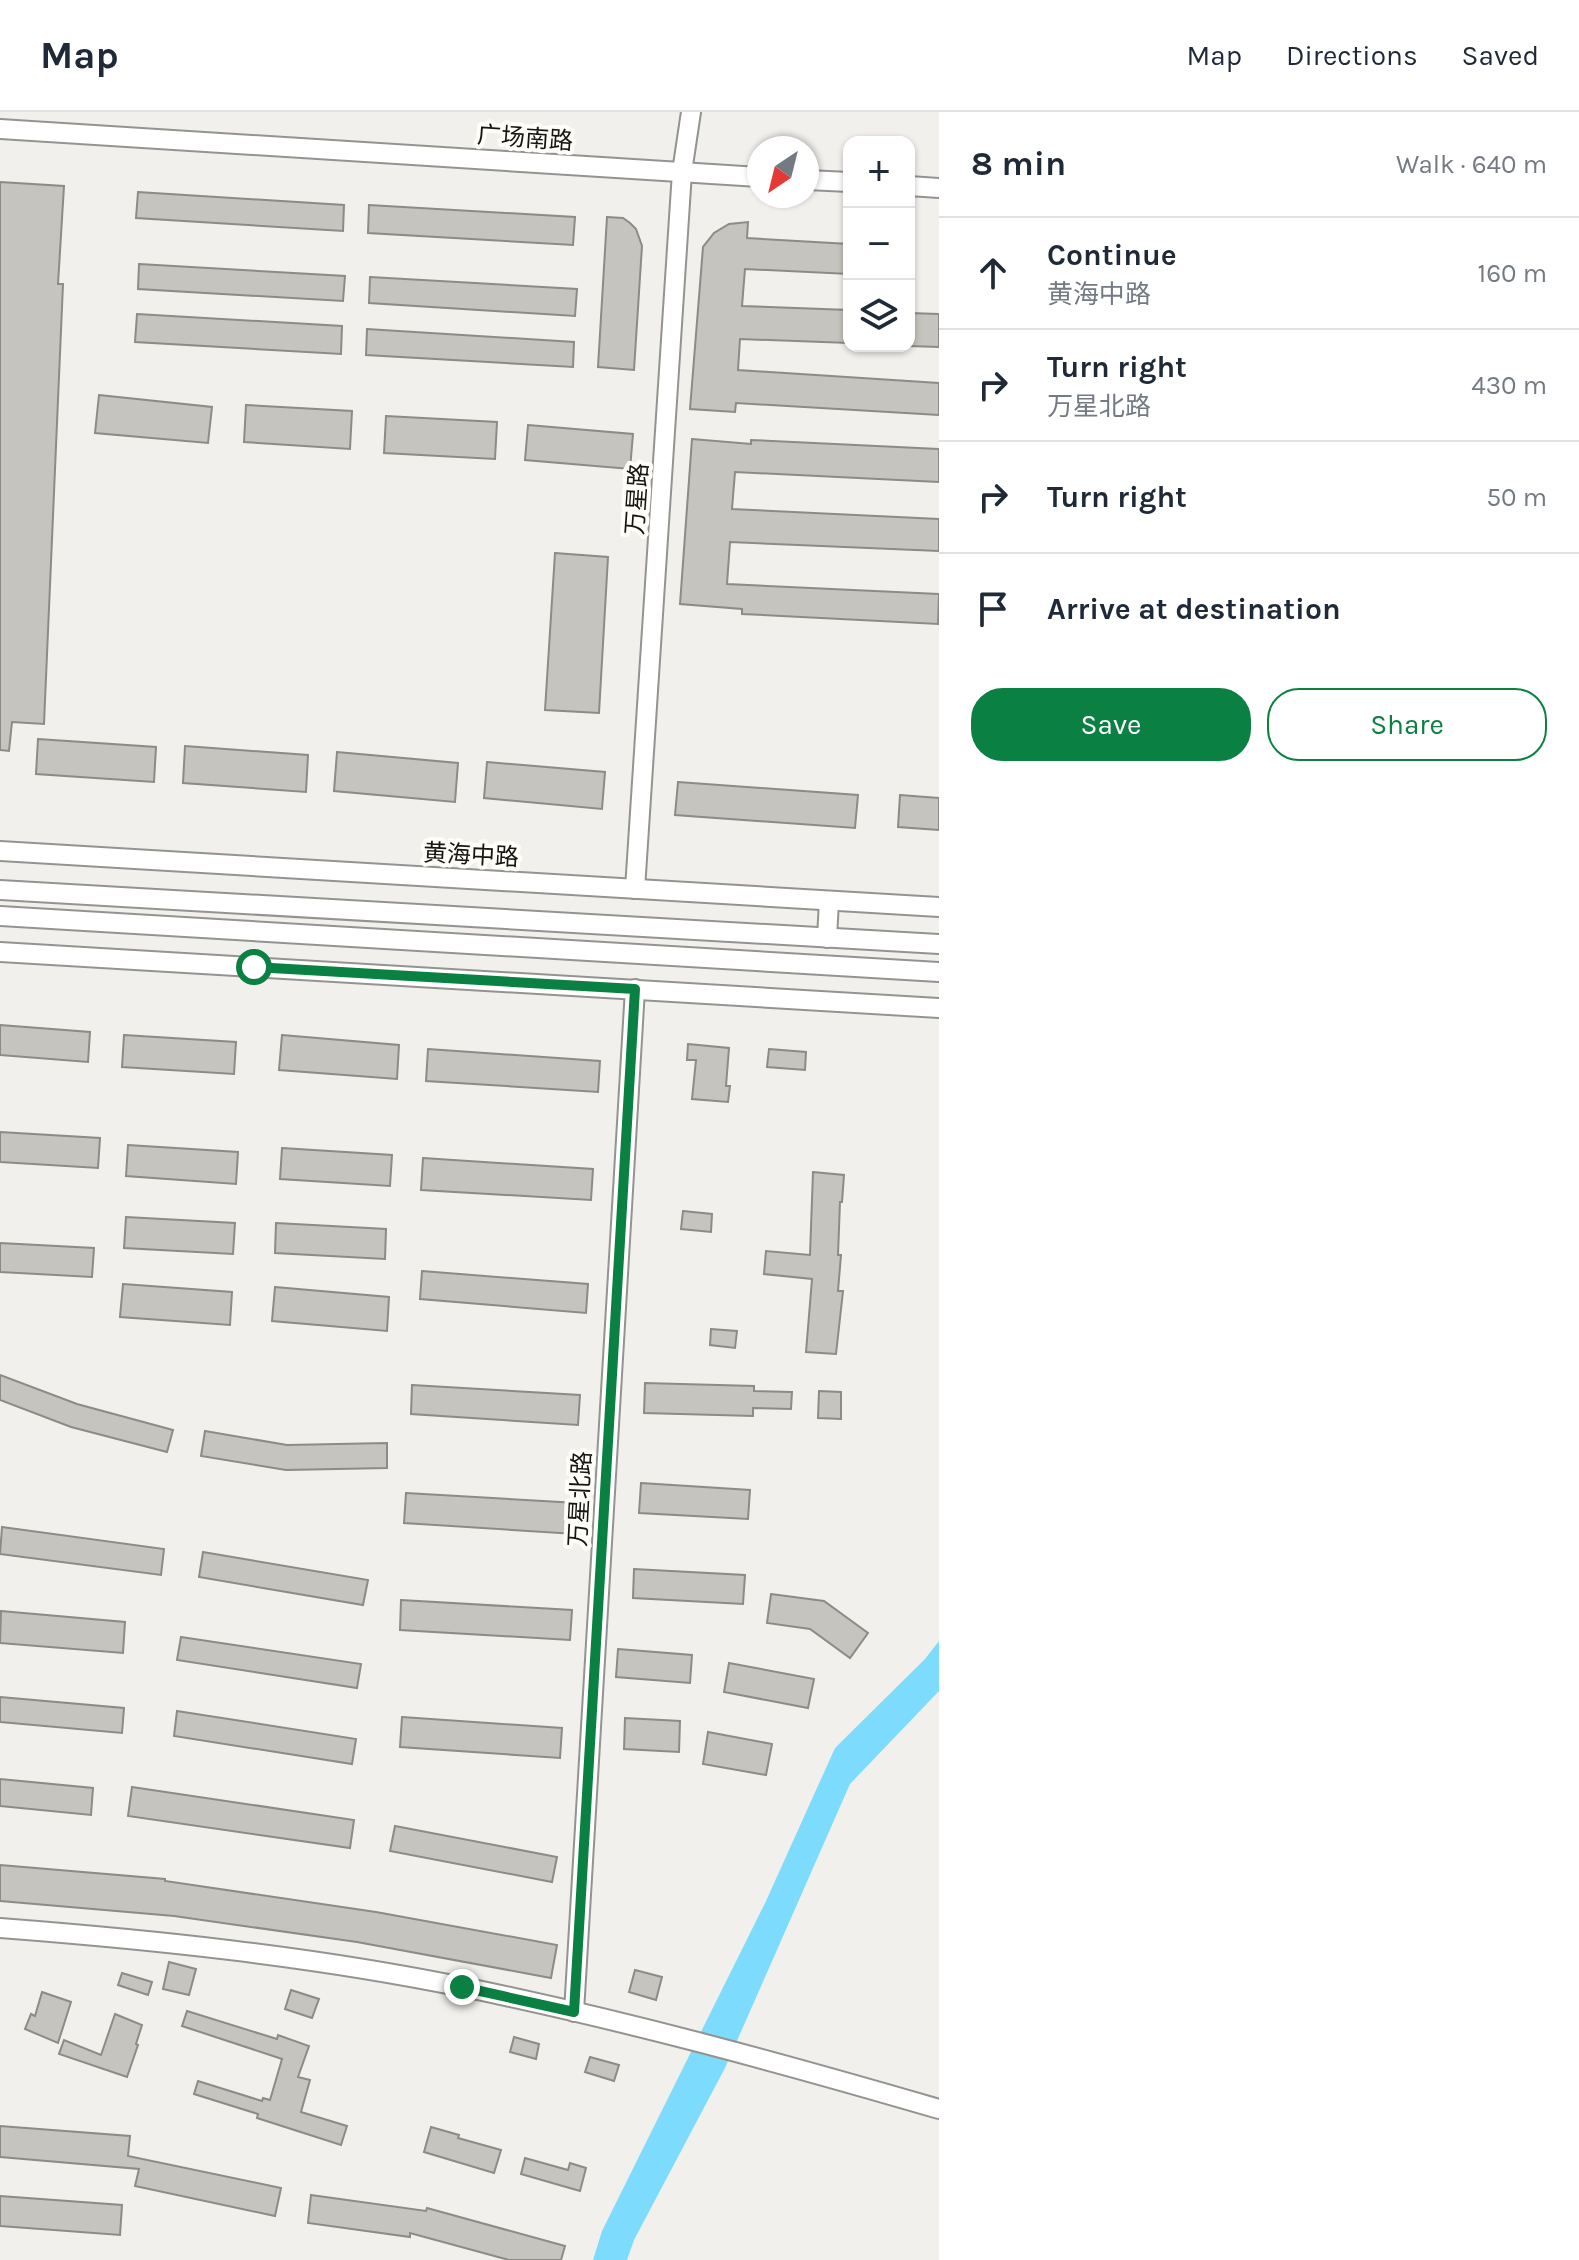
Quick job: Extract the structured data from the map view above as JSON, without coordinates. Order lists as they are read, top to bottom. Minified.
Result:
{"streets":{"street":["广场南路","万星路","黄海中路","万星北路"]},"crossings":[["广场南路","万星路"],["万星路","黄海中路"]],"north":"bottom left","page":{"header":"Map","nav":["Map","Directions","Saved"],"heading":["8 min","Walk · 640 m"],"map_buttons":["+","−"],"list":[["Continue","黄海中路","160 m"],["Turn right","万星北路","430 m"],["Turn right","50 m"],"Arrive at destination"],"buttons":["Save","Share"]}}
